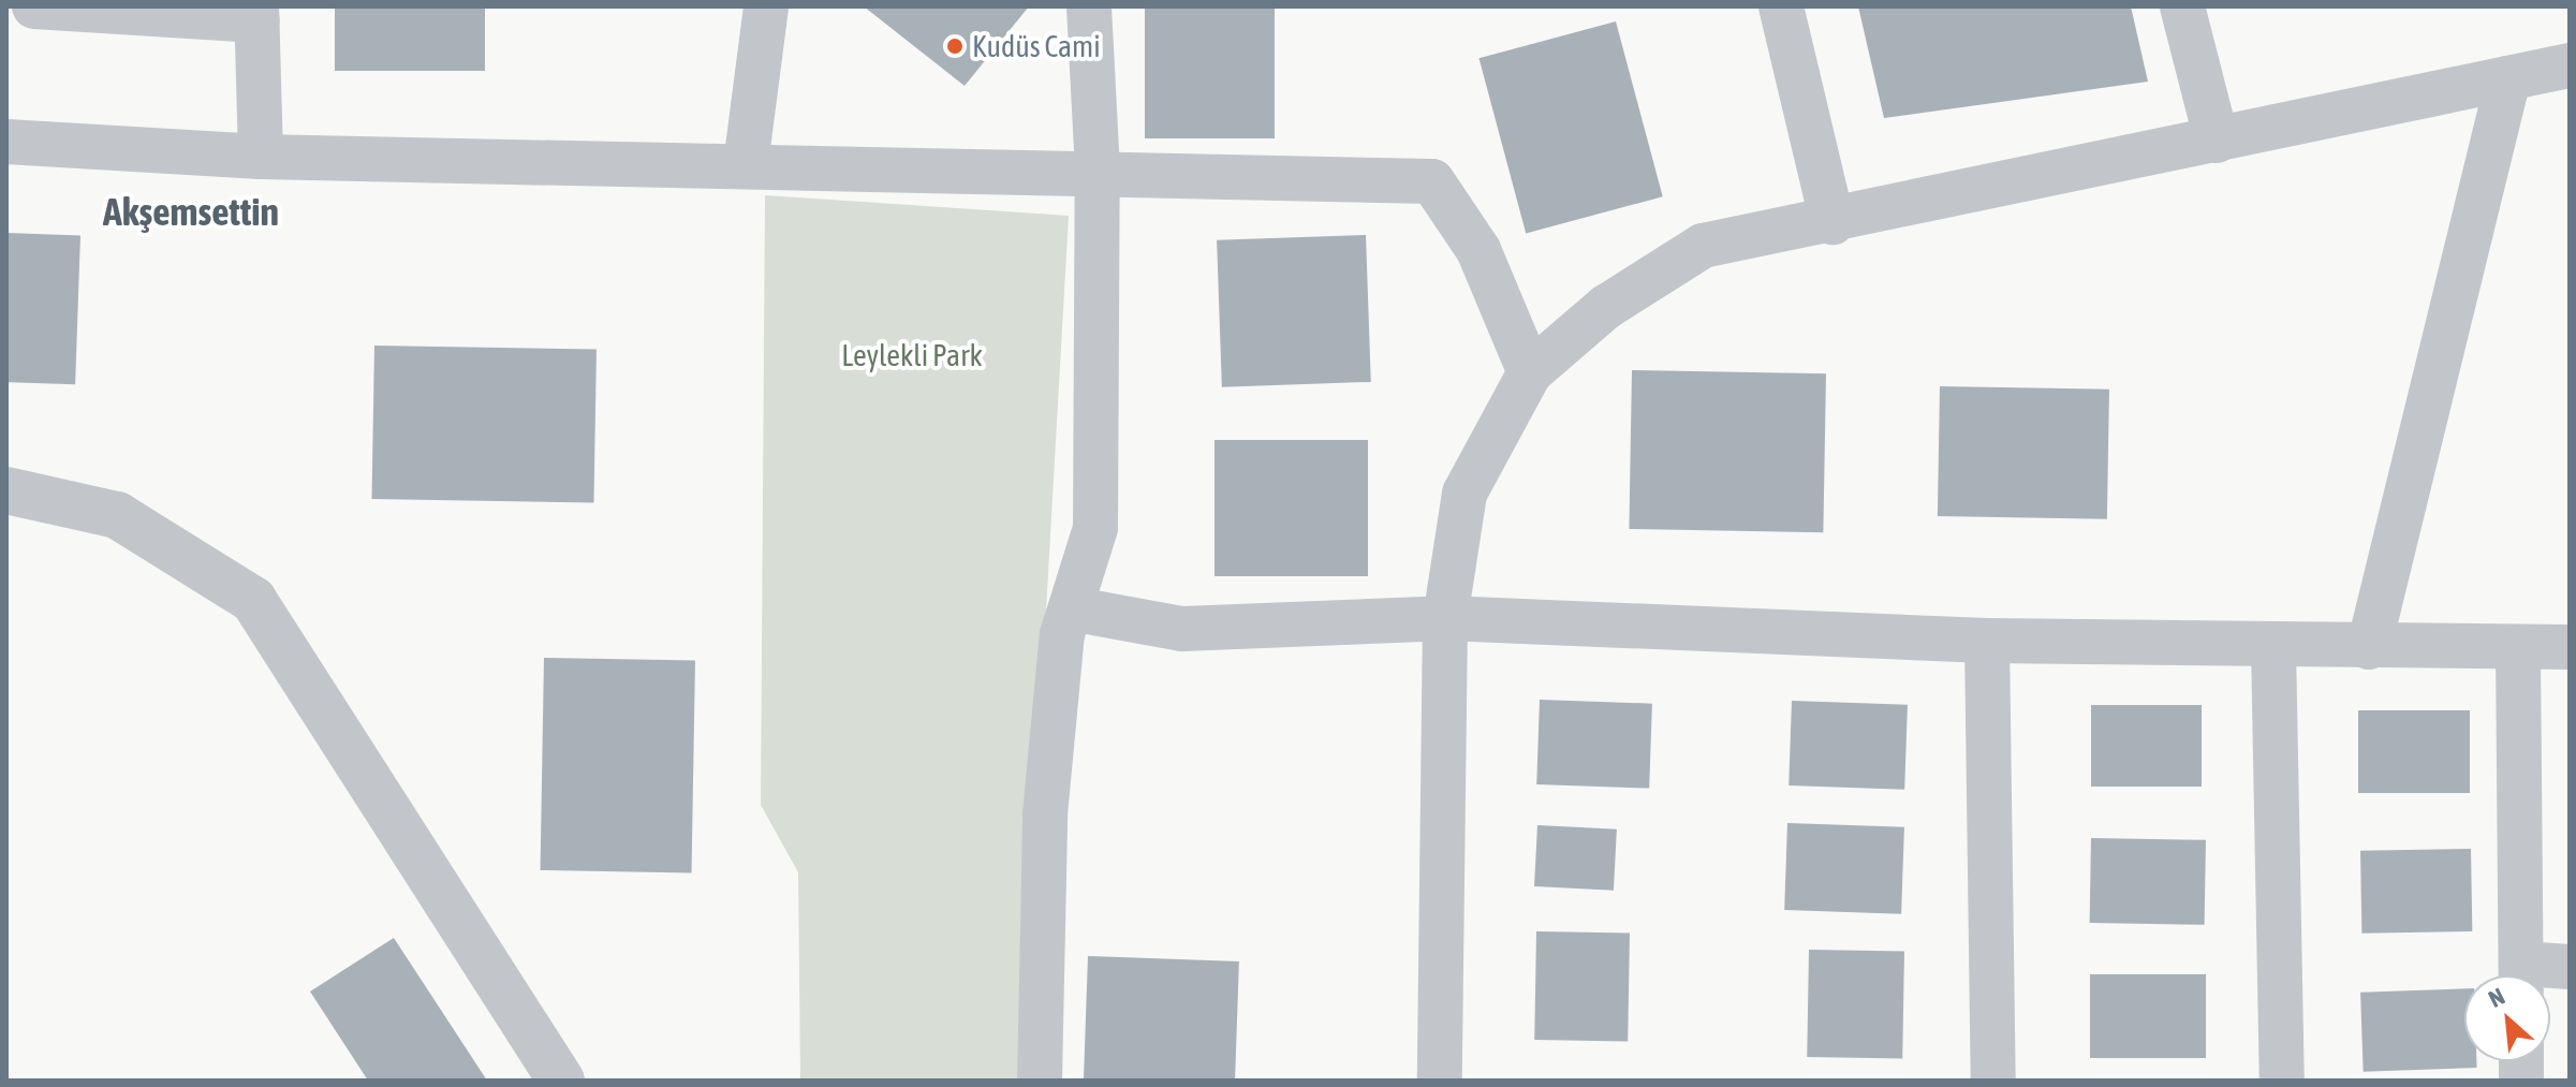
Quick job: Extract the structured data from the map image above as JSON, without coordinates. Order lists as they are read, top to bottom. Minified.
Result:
{"districts":["Akşemsettin"],"parks":["Leylekli Park"],"places":["Kudüs Cami"],"north":"top left"}
